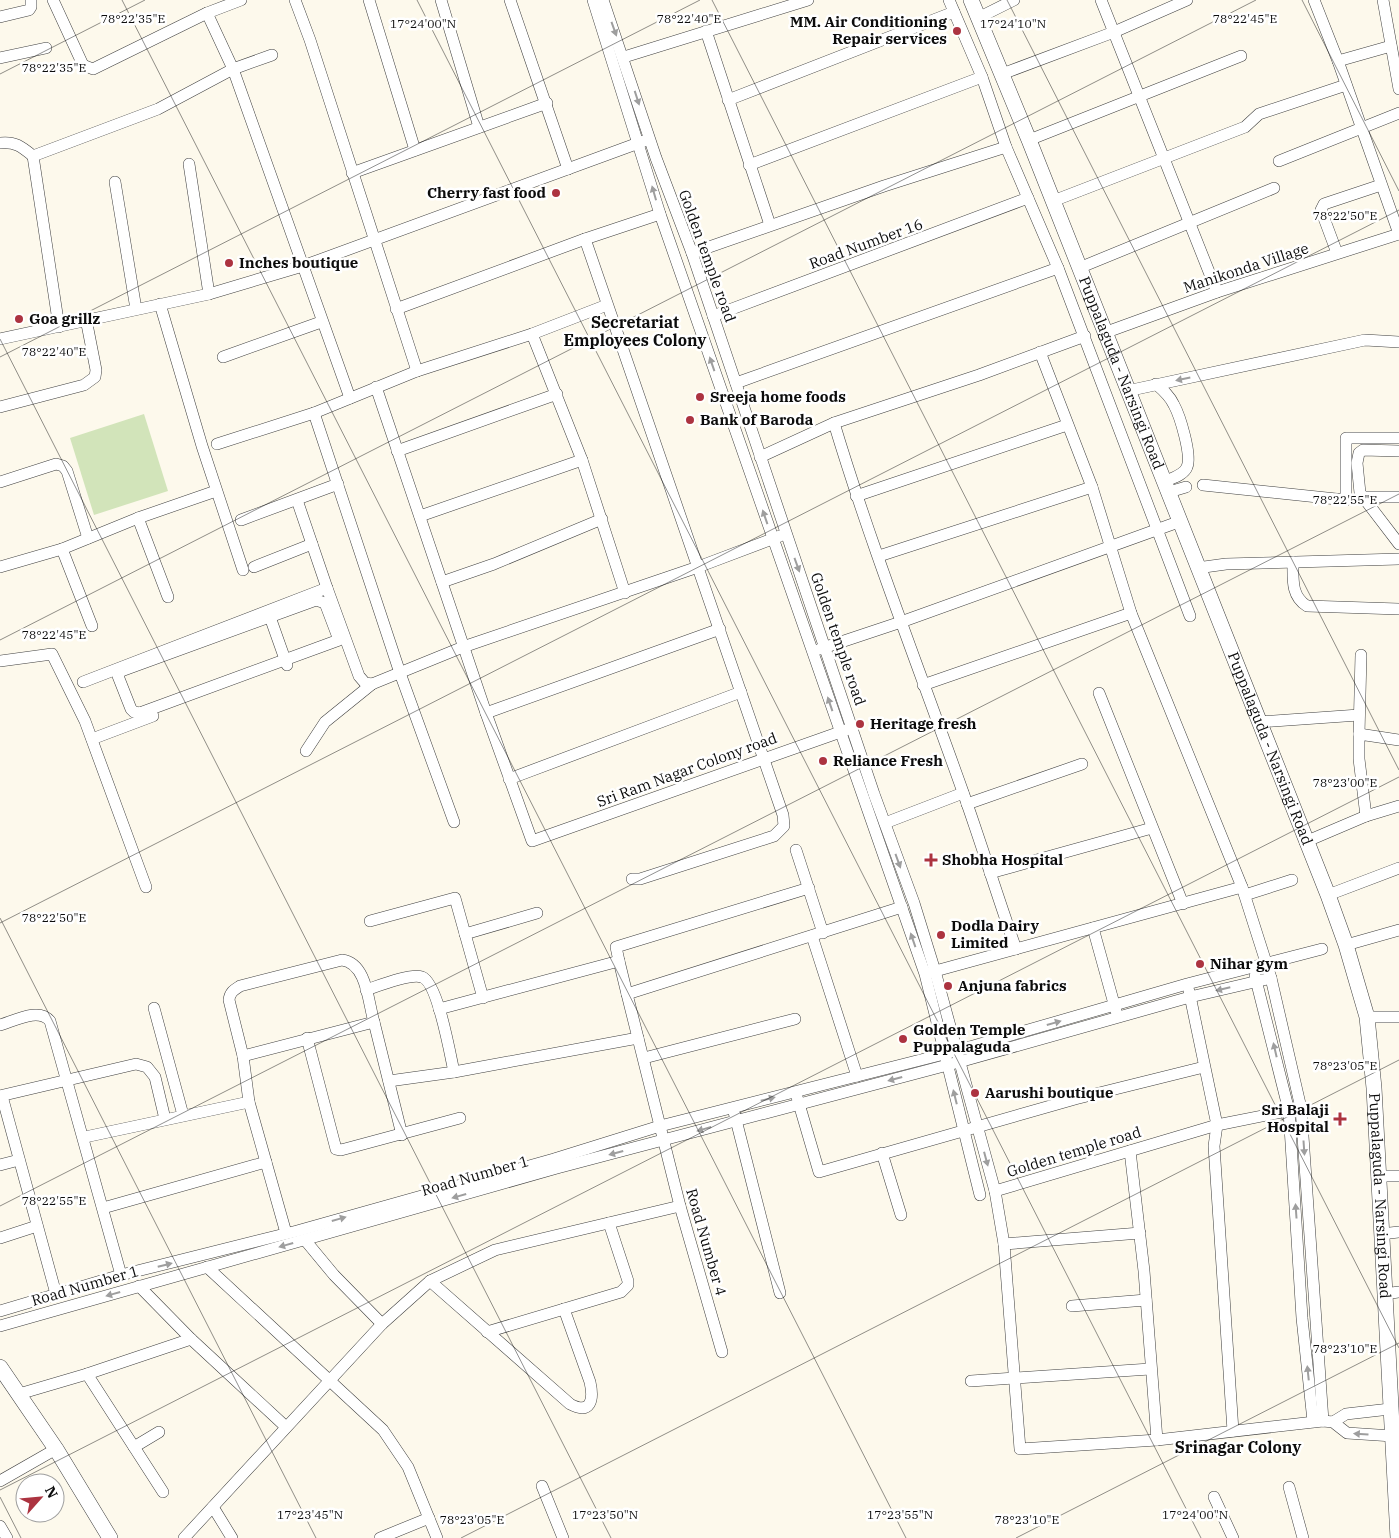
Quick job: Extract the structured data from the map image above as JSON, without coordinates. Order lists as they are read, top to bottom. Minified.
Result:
{"streets":{"street":["Road Number 16","Golden temple road","Manikonda Village","Puppalaguda - Narsingi Road","Sri Ram Nagar Colony road","Road Number 1","Road Number 4"]},"crossings":[["Road Number 16","Golden temple road"],["Golden temple road","Sri Ram Nagar Colony road"],["Golden temple road","Road Number 1"],["Manikonda Village","Puppalaguda - Narsingi Road"],["Road Number 1","Road Number 4"]],"districts":["Secretariat Employees Colony","Srinagar Colony"],"places":{"other":["MM. Air Conditioning Repair services","Cherry fast food","Inches boutique","Goa grillz","Sreeja home foods","Bank of Baroda","Heritage fresh","Reliance Fresh","Dodla Dairy Limited","Nihar gym","Anjuna fabrics","Golden Temple Puppalaguda","Aarushi boutique"],"health":["Shobha Hospital","Sri Balaji Hospital"]},"north":"top right","coordinates":["78°22'35\"E","78°22'40\"E","78°22'45\"E","17°24'00\"N","17°24'10\"N","78°22'50\"E","78°22'55\"E","78°23'00\"E","78°23'05\"E","78°23'10\"E","17°23'45\"N","17°23'50\"N","17°23'55\"N"]}
